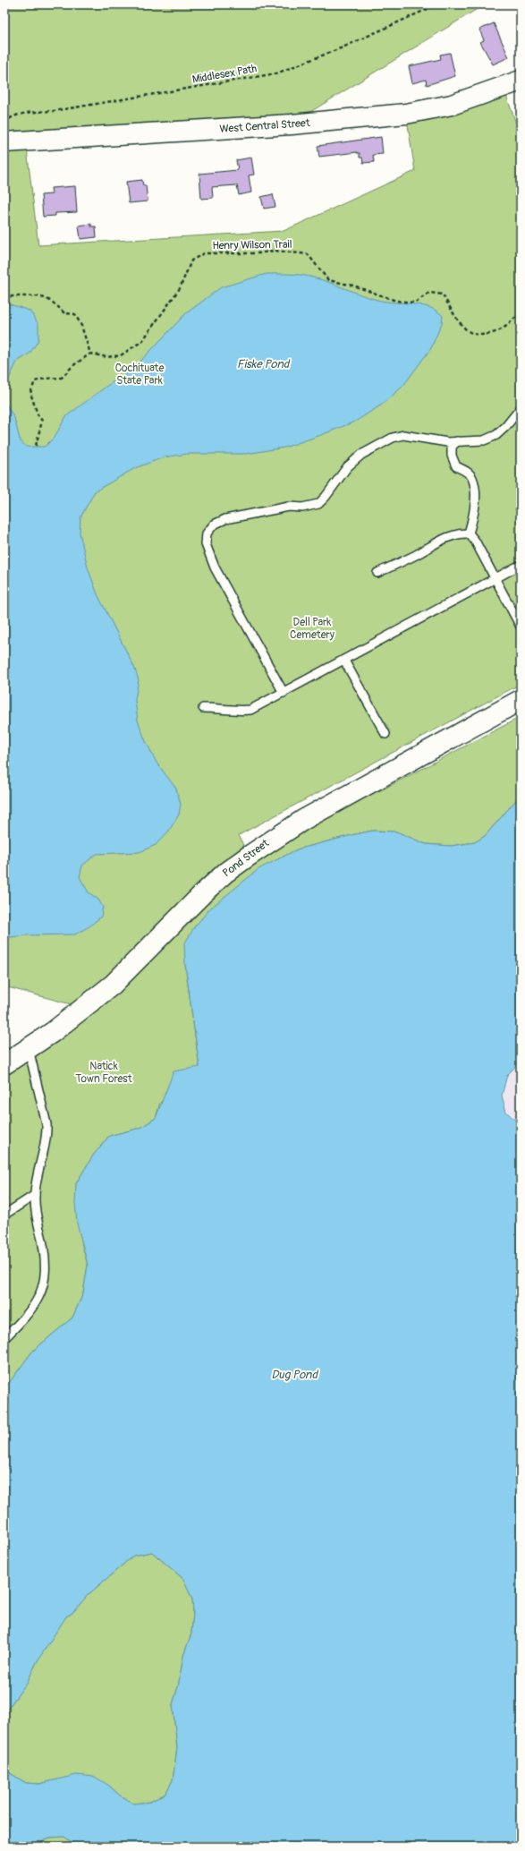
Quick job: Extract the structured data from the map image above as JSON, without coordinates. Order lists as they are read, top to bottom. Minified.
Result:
{"streets":{"street":["West Central Street","Pond Street"],"path":["Middlesex Path","Henry Wilson Trail"]},"water":["Fiske Pond","Dug Pond"],"parks":["Cochituate State Park","Dell Park Cemetery","Natick Town Forest"]}
